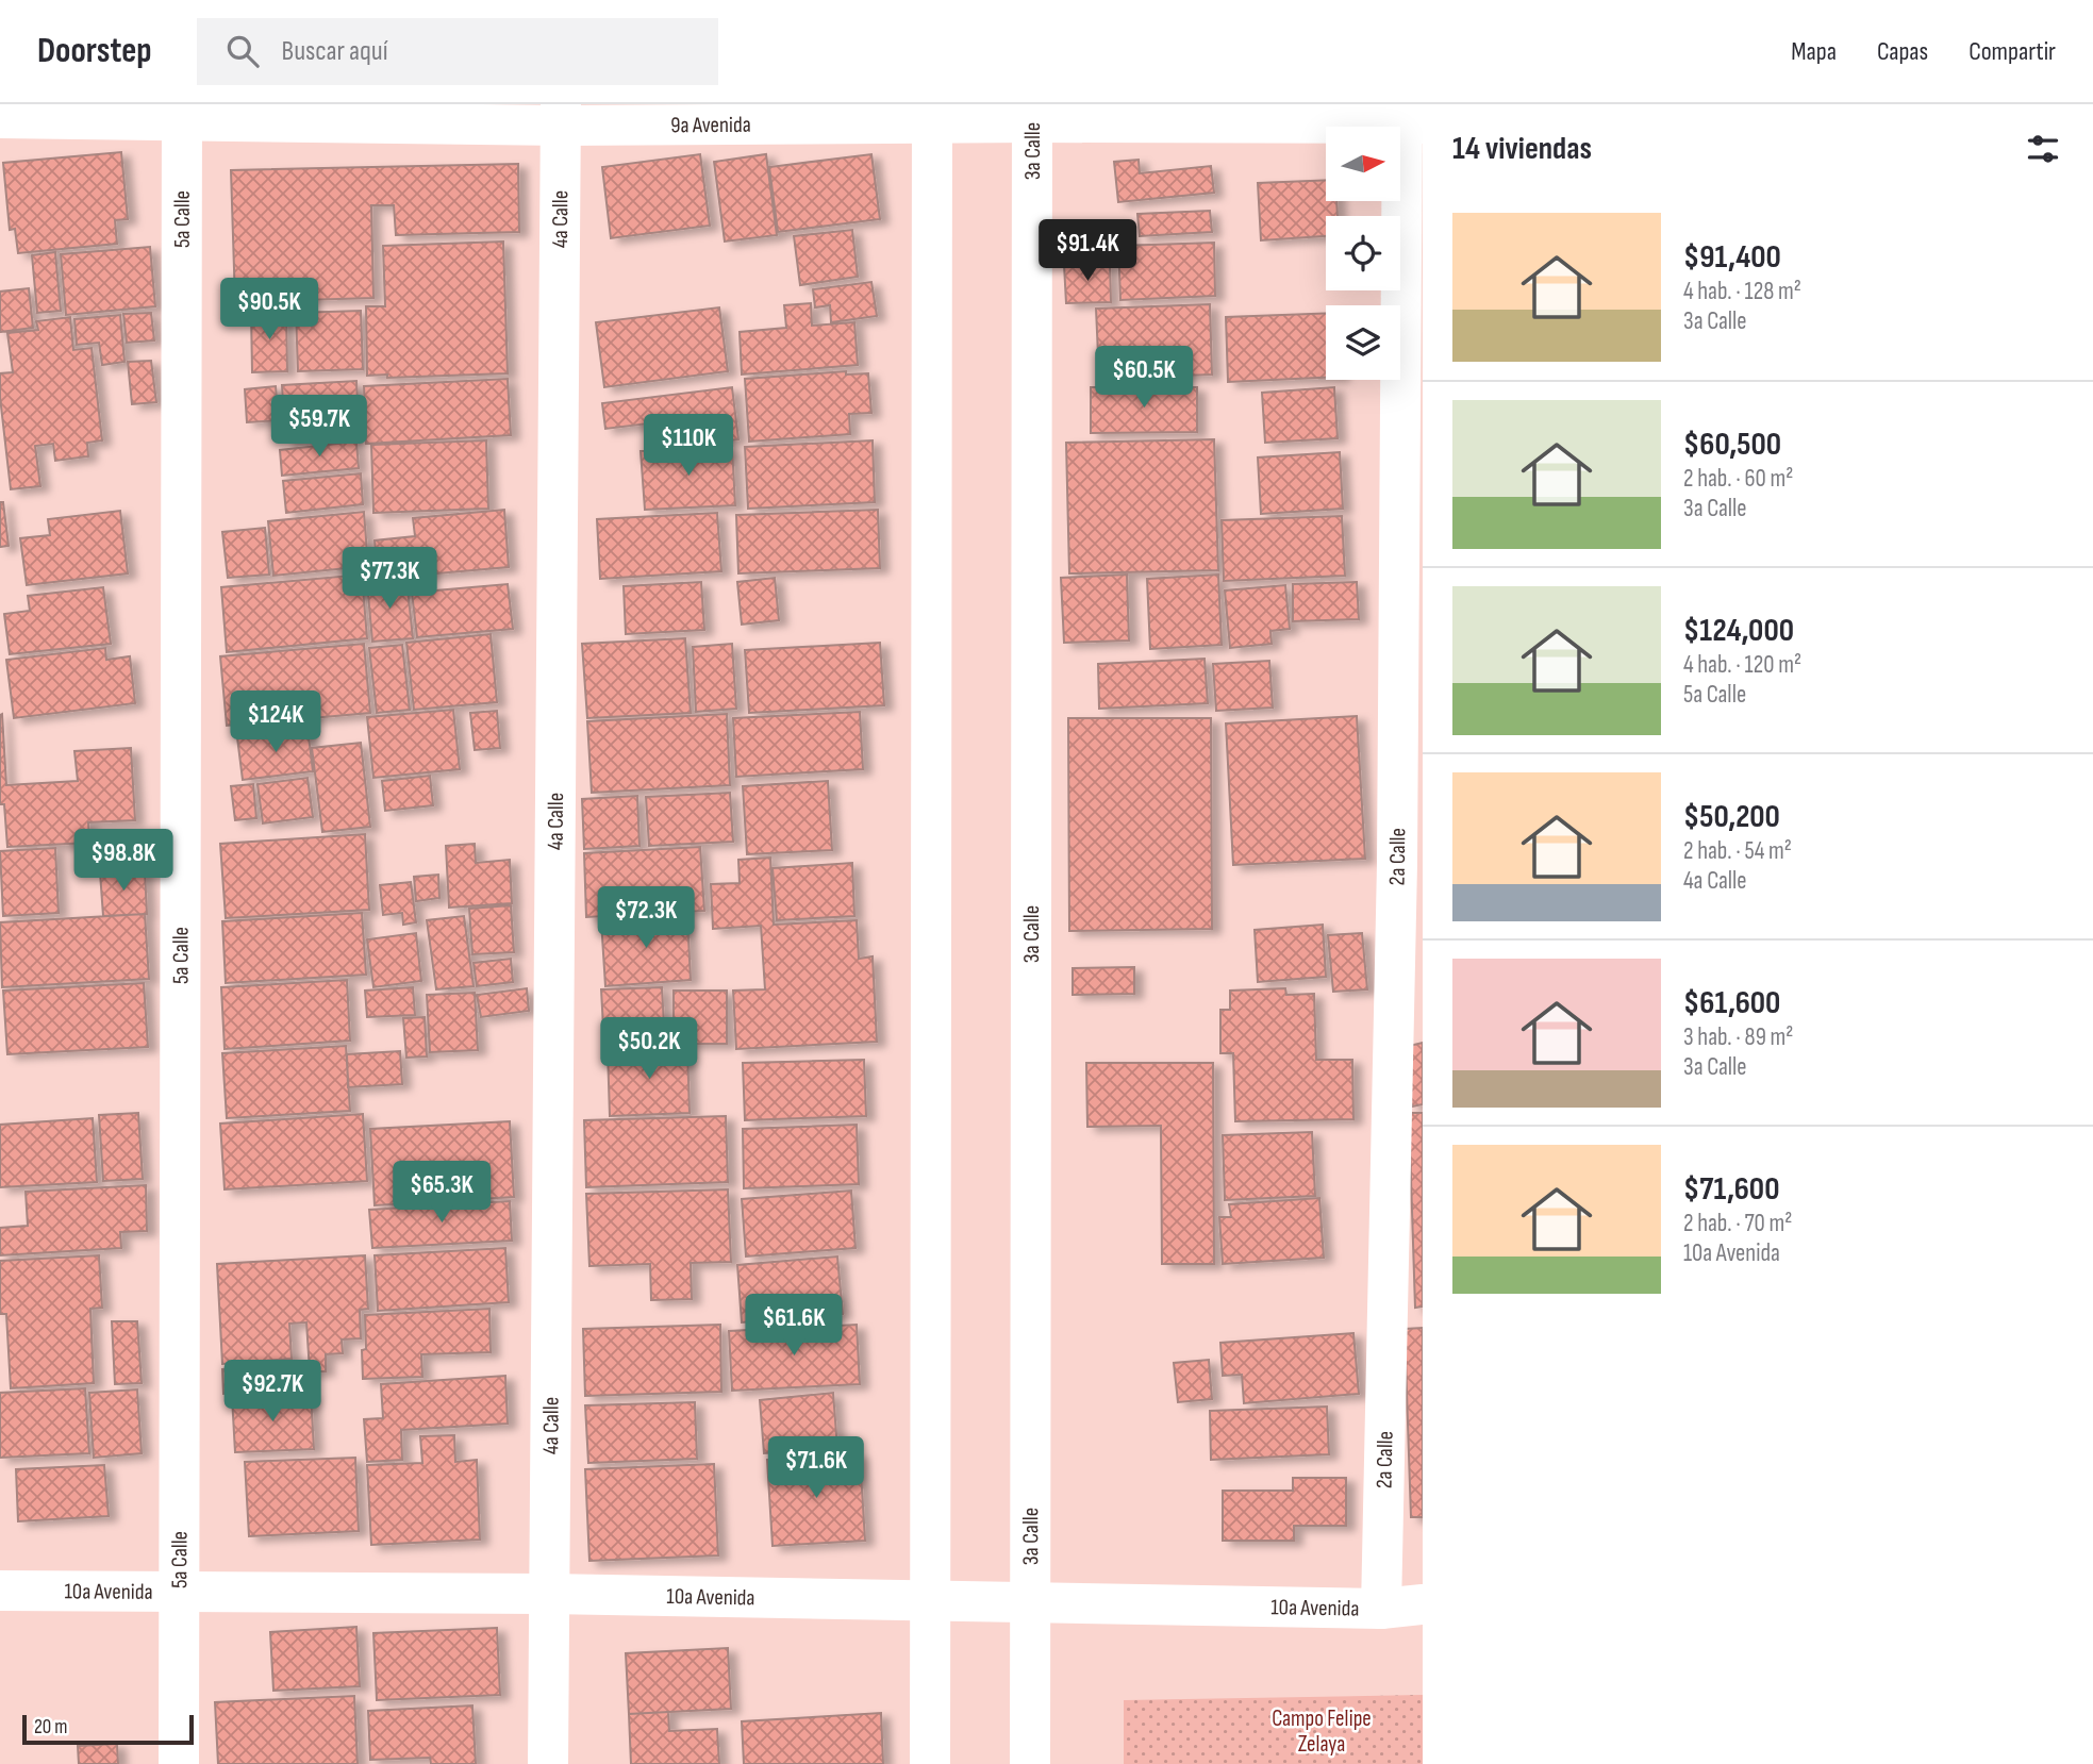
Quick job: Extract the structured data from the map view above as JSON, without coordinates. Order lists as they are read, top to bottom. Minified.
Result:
{"streets":{"street":["9a Avenida","3a Calle","5a Calle","4a Calle","2a Calle","10a Avenida"]},"crossings":[["9a Avenida","3a Calle"],["9a Avenida","5a Calle"],["9a Avenida","4a Calle"],["9a Avenida","2a Calle"],["3a Calle","10a Avenida"],["5a Calle","10a Avenida"],["4a Calle","10a Avenida"],["2a Calle","10a Avenida"]],"parks":["Campo Felipe Zelaya"],"scale_bar":"20 m","north":"right","page":{"header":"Doorstep","search":"Buscar aquí","nav":["Mapa","Capas","Compartir"],"heading":"14 viviendas","list":[{"name":"$91,400","note":"4 hab. · 128 m² · 3a Calle"},{"name":"$60,500","note":"2 hab. · 60 m² · 3a Calle"},{"name":"$124,000","note":"4 hab. · 120 m² · 5a Calle"},{"name":"$50,200","note":"2 hab. · 54 m² · 4a Calle"},{"name":"$61,600","note":"3 hab. · 89 m² · 3a Calle"},{"name":"$71,600","note":"2 hab. · 70 m² · 10a Avenida"}],"price":["$91.4K","$90.5K","$60.5K","$59.7K","$110K","$77.3K","$124K","$98.8K","$72.3K","$50.2K","$65.3K","$61.6K","$92.7K","$71.6K"],"scale":"20 m"}}
